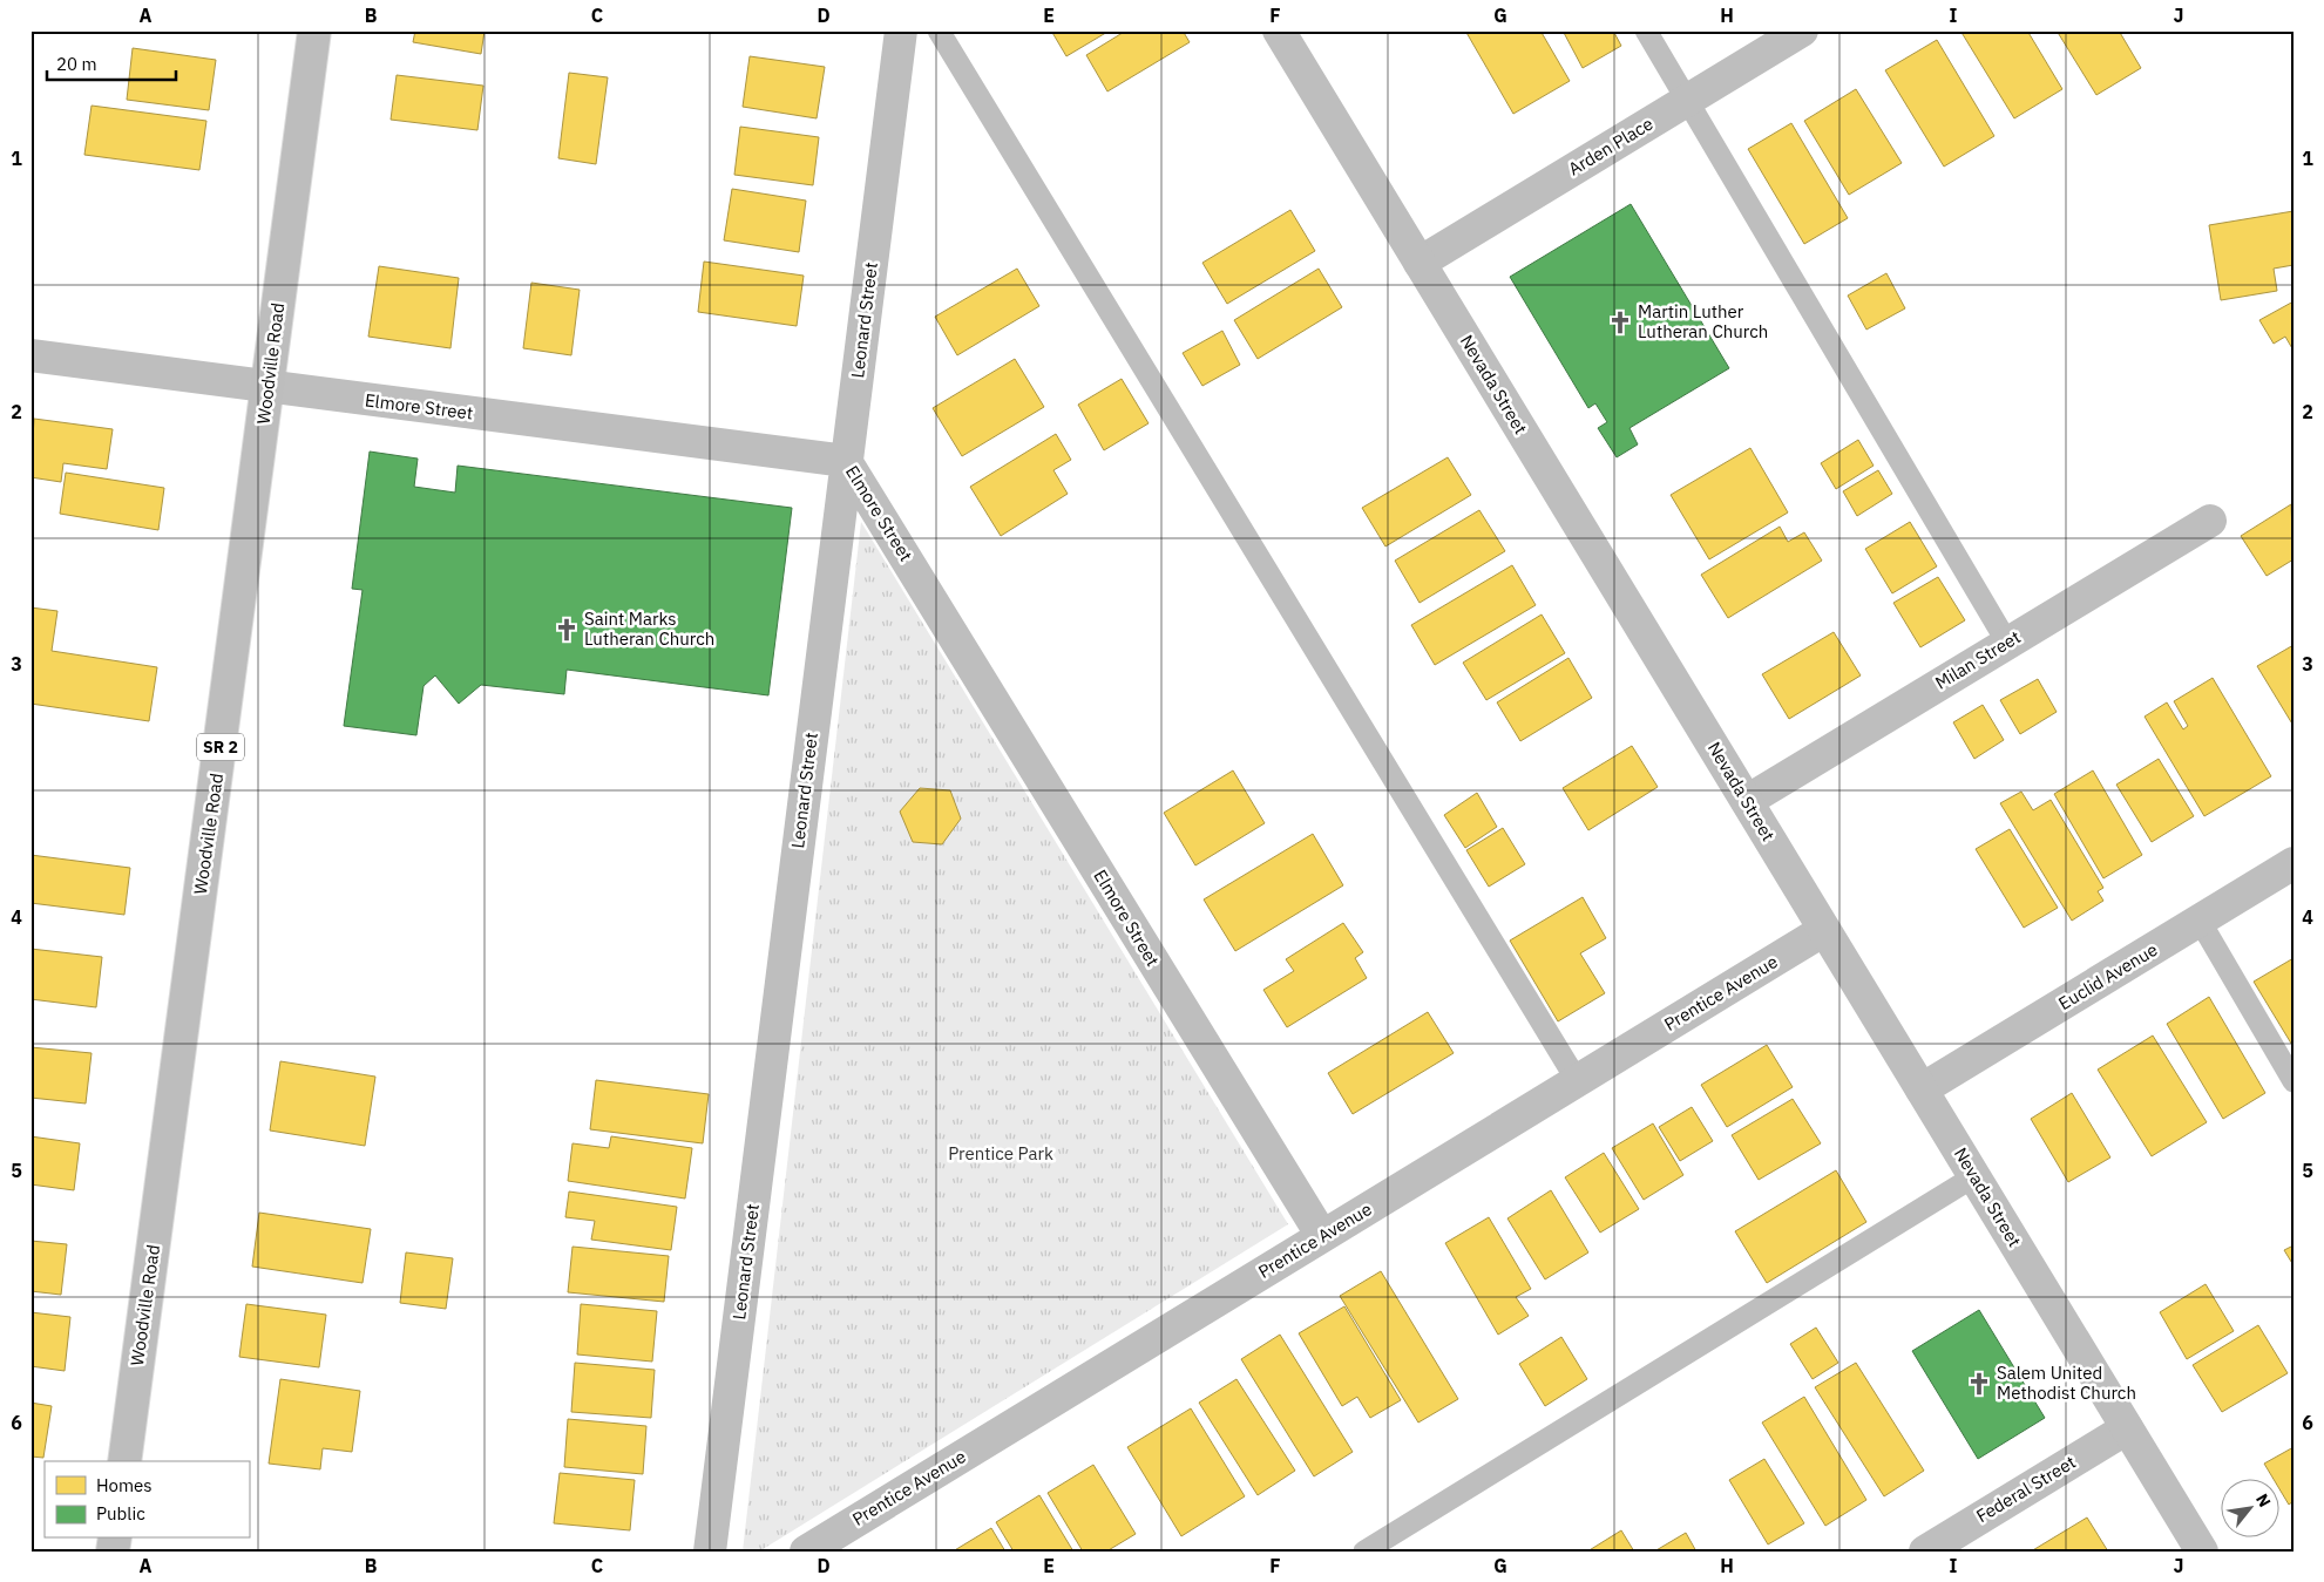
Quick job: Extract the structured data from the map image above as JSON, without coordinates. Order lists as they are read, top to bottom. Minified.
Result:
{"streets":{"main road":["Woodville Road","SR 2"],"street":["Arden Place","Leonard Street","Nevada Street","Elmore Street","Milan Street","Euclid Avenue","Prentice Avenue","Federal Street"]},"crossings":[["Arden Place","Nevada Street"],["Leonard Street","Elmore Street"],["Woodville Road","Elmore Street"],["Nevada Street","Milan Street"],["Nevada Street","Euclid Avenue"],["Nevada Street","Prentice Avenue"],["Nevada Street","Federal Street"],["Elmore Street","Prentice Avenue"]],"parks":["Prentice Park"],"places":{"church":["Martin Luther Lutheran Church","Saint Marks Lutheran Church","Salem United Methodist Church"]},"legend":["Homes","Public"],"scale_bar":"20 m","north":"top right","grid":{"columns":["A","B","C","D","E","F","G","H","I","J"],"rows":["1","2","3","4","5","6"]}}
